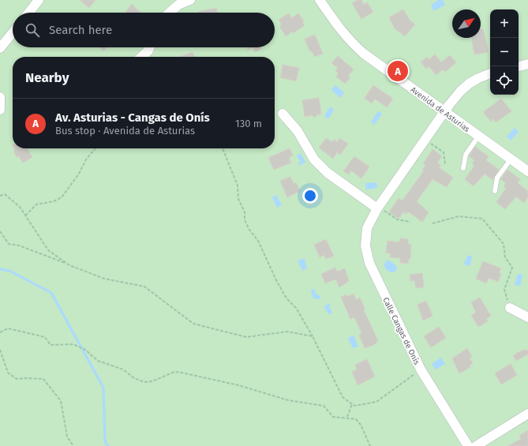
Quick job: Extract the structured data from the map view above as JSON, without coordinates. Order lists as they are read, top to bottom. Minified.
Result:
{"streets":{"street":["Avenida de Asturias","Calle Cangas de Onís"]},"crossings":[["Avenida de Asturias","Calle Cangas de Onís"]],"north":"top right","page":{"map_buttons":["+","−"],"search":"Search here","heading":"Nearby","pins":"A","list":[{"mark":"A","name":"Av. Asturias - Cangas de Onís","note":"Bus stop · Avenida de Asturias","value":"130 m"}]}}
